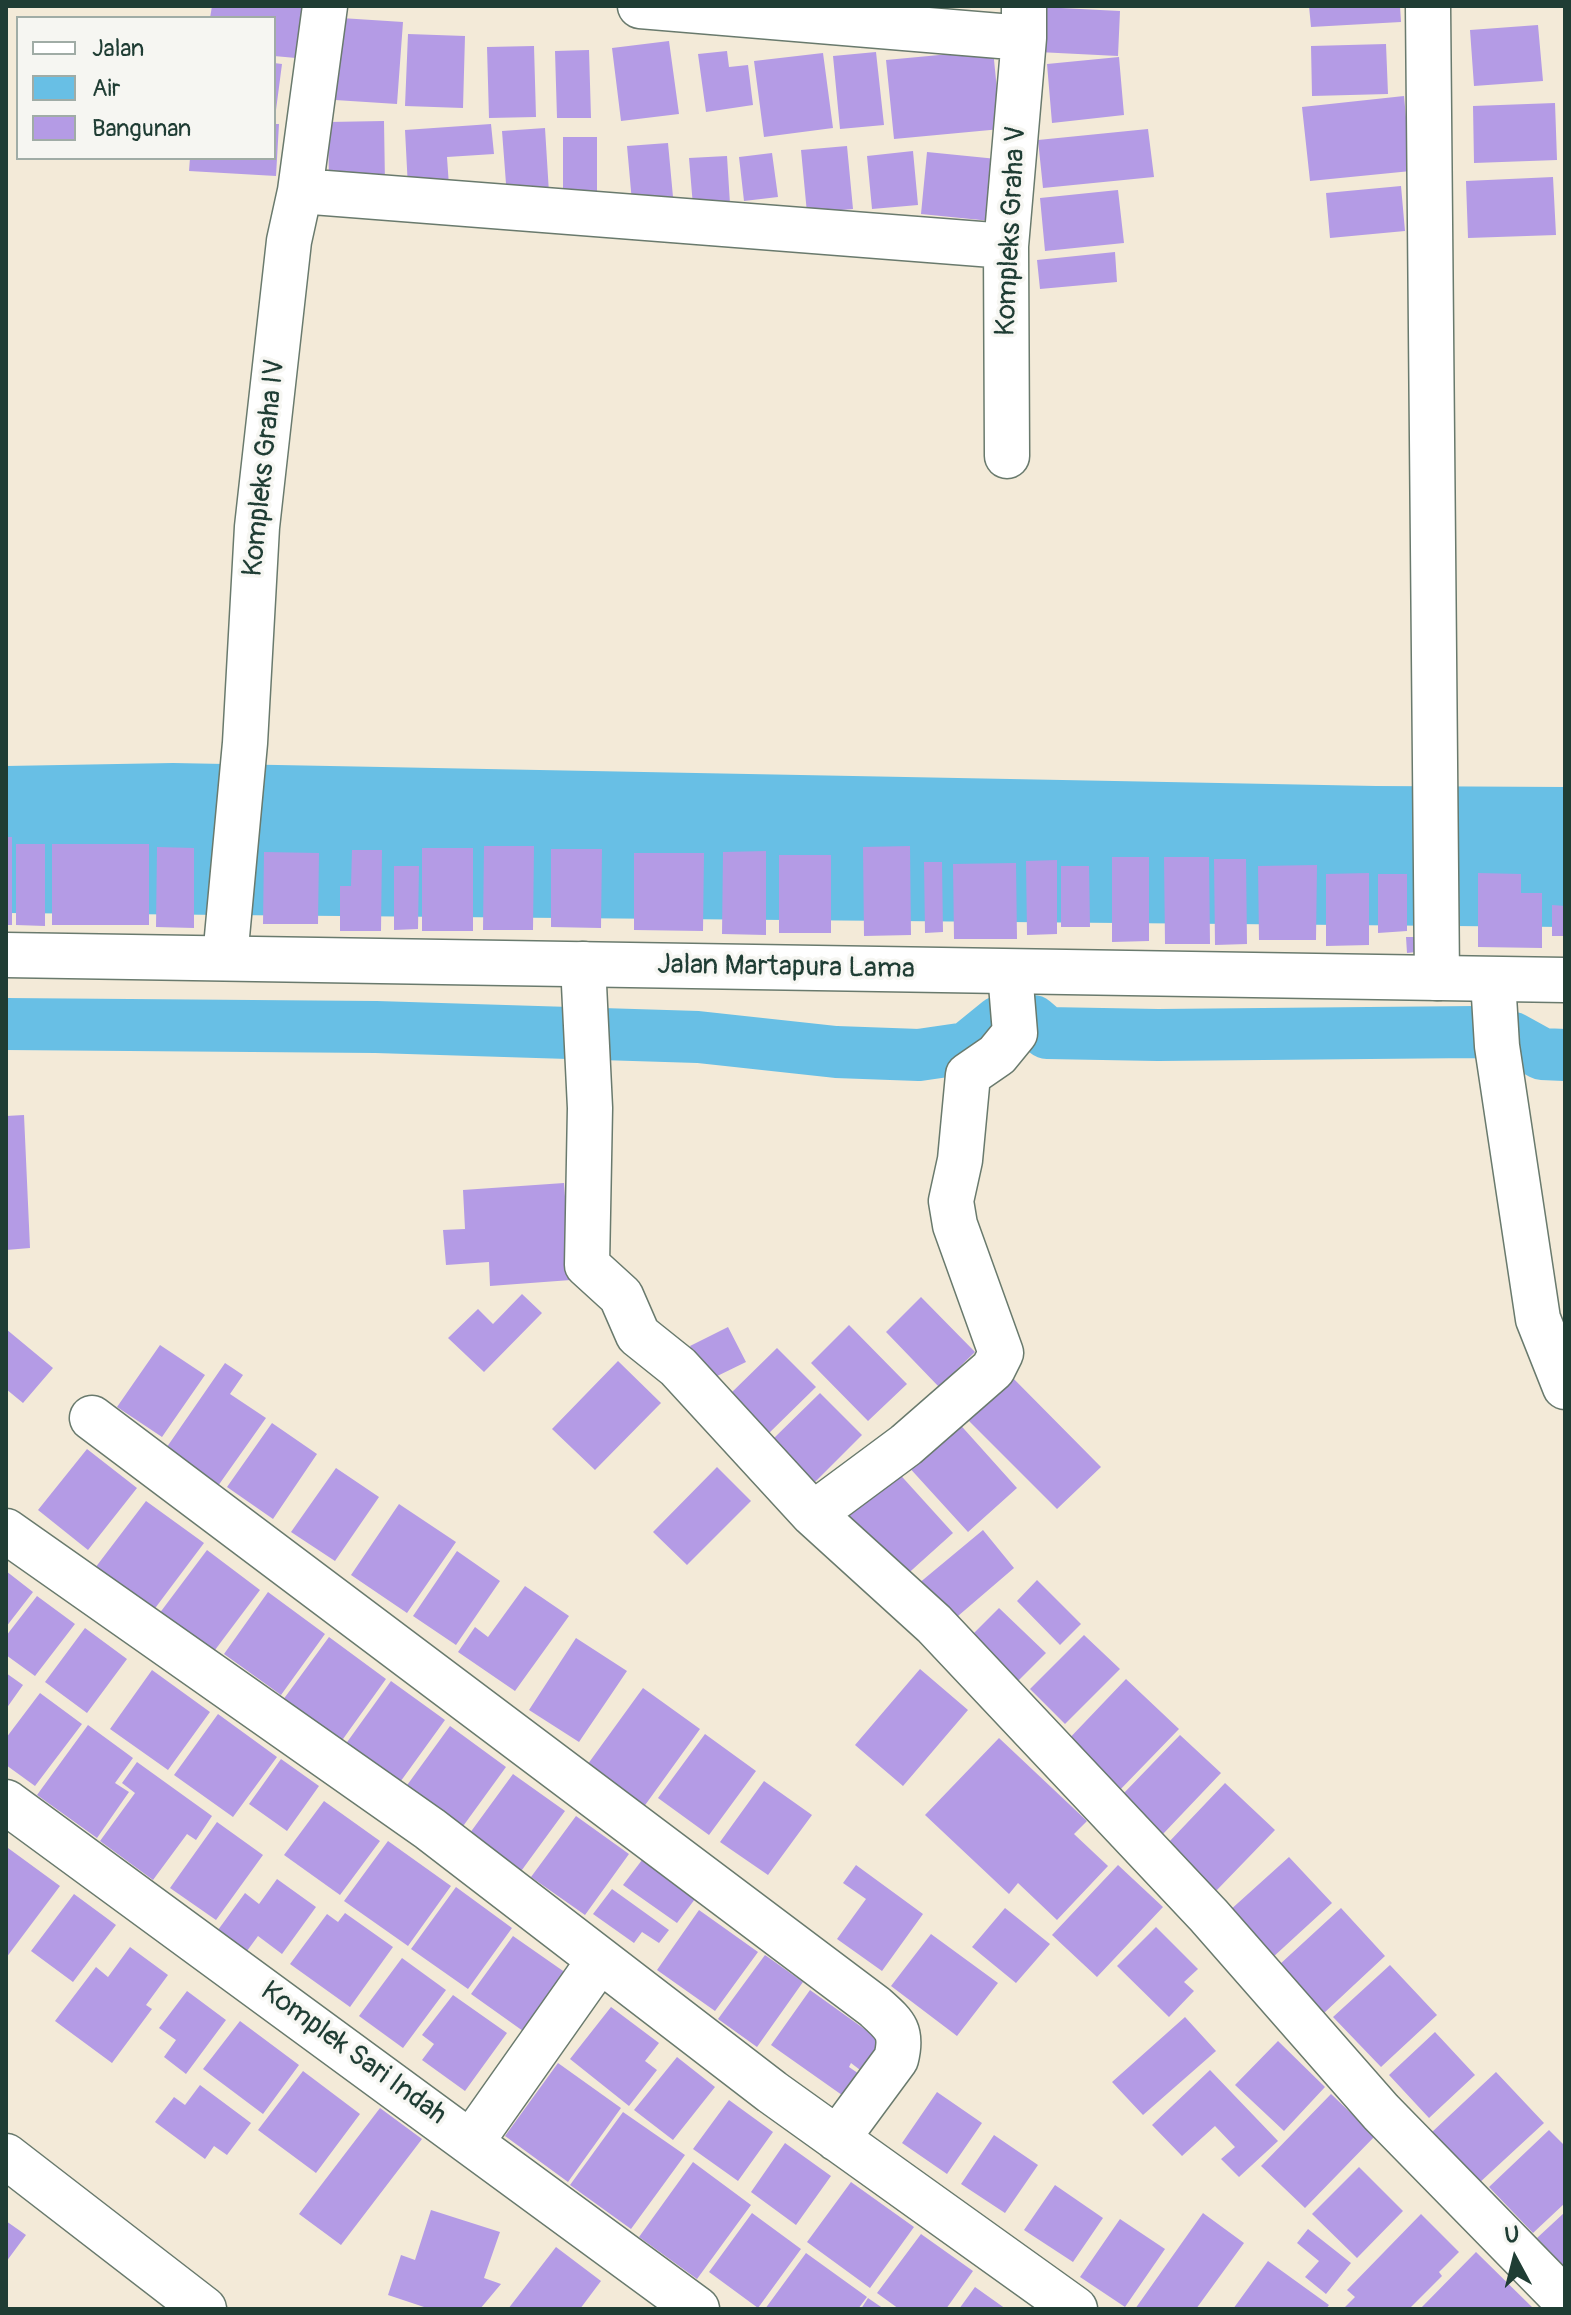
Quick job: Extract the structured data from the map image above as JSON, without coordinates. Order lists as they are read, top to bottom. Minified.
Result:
{"streets":{"street":["Kompleks Graha V","Kompleks Graha IV","Jalan Martapura Lama","Komplek Sari Indah"]},"crossings":[["Kompleks Graha IV","Jalan Martapura Lama"]],"legend":["Jalan","Air","Bangunan"],"north":"top"}
